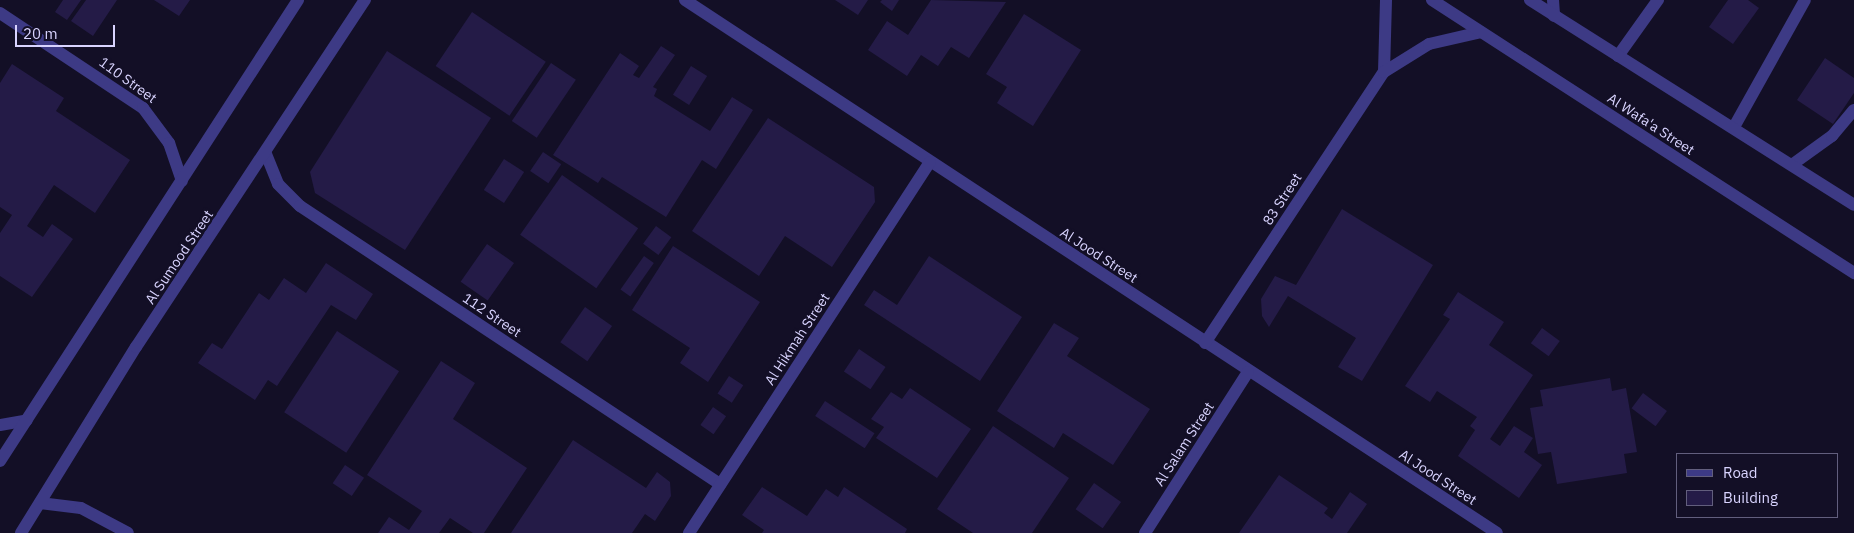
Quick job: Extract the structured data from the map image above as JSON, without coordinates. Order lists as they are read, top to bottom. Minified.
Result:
{"streets":{"street":["110 Street","Al Wafa'a Street","83 Street","Al Jood Street","Al Sumood Street","112 Street","Al Hikmah Street","Al Salam Street"]},"crossings":[["Al Wafa'a Street","83 Street"],["83 Street","Al Jood Street"],["Al Jood Street","Al Hikmah Street"],["Al Jood Street","Al Salam Street"],["Al Sumood Street","112 Street"],["112 Street","Al Hikmah Street"]],"legend":["Road","Building"],"scale_bar":"20 m"}
